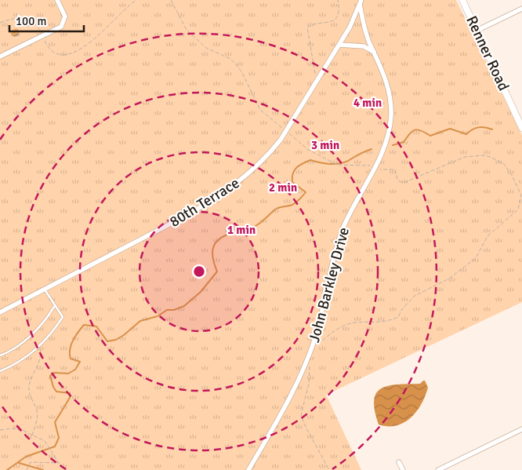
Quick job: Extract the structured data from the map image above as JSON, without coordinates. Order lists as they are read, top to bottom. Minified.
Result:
{"streets":{"main road":["Renner Road"],"street":["80th Terrace","John Barkley Drive"]},"crossings":[["80th Terrace","John Barkley Drive"]],"scale_bar":"100 m","rings":["4 min","3 min","2 min","1 min"]}
